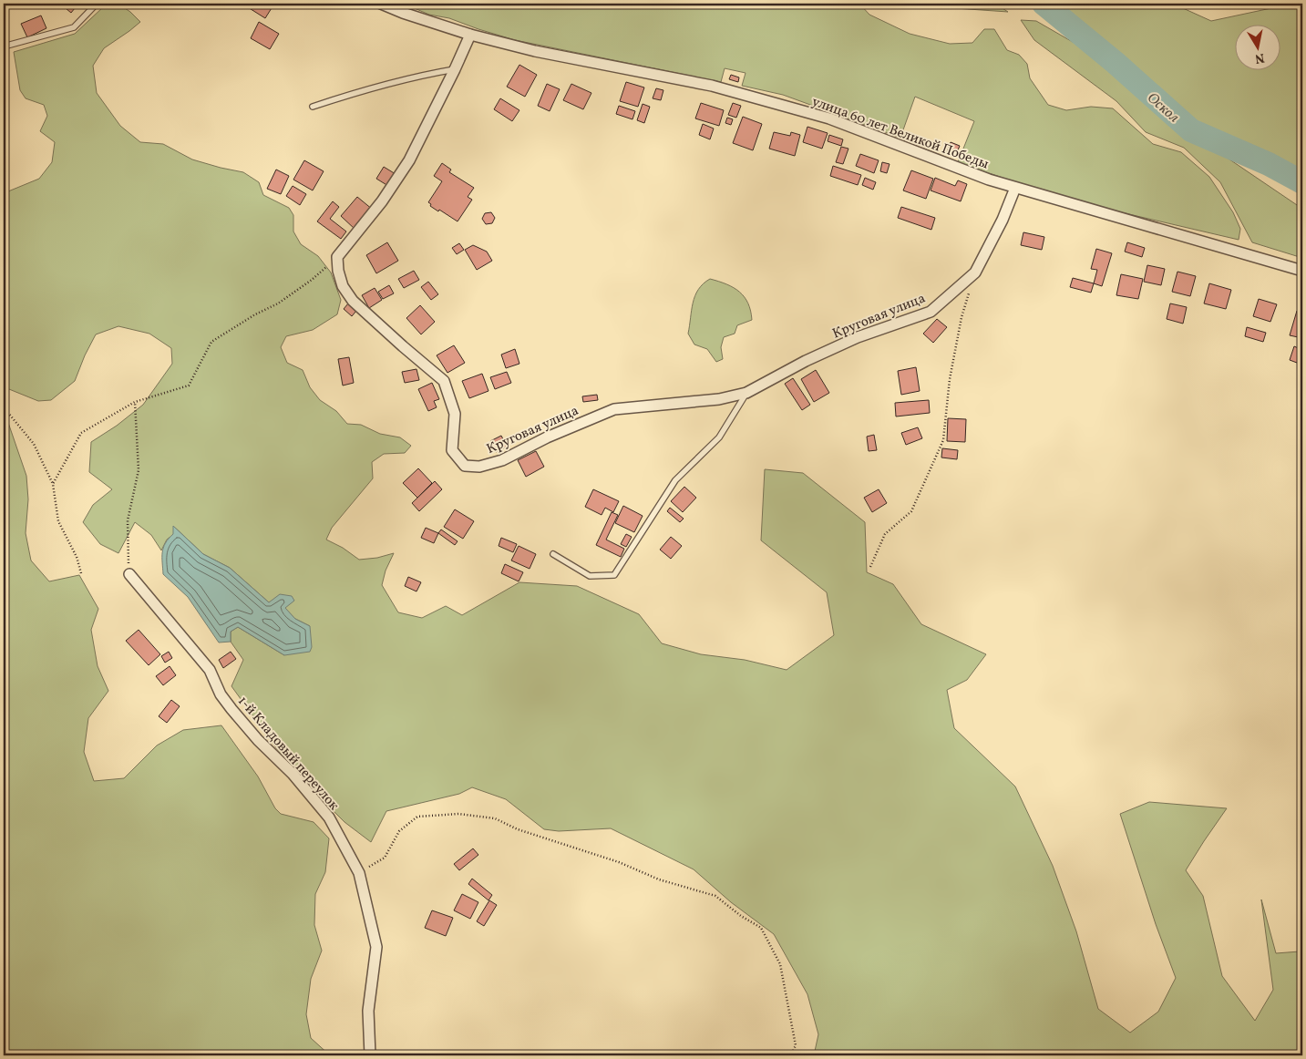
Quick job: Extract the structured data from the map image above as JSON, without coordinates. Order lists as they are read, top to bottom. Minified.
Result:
{"streets":{"street":["улица 60 лет Великой Победы","Круговая улица","1-й Кладовый переулок"]},"crossings":[["улица 60 лет Великой Победы","Круговая улица"]],"water":["Оскол"],"north":"bottom"}
